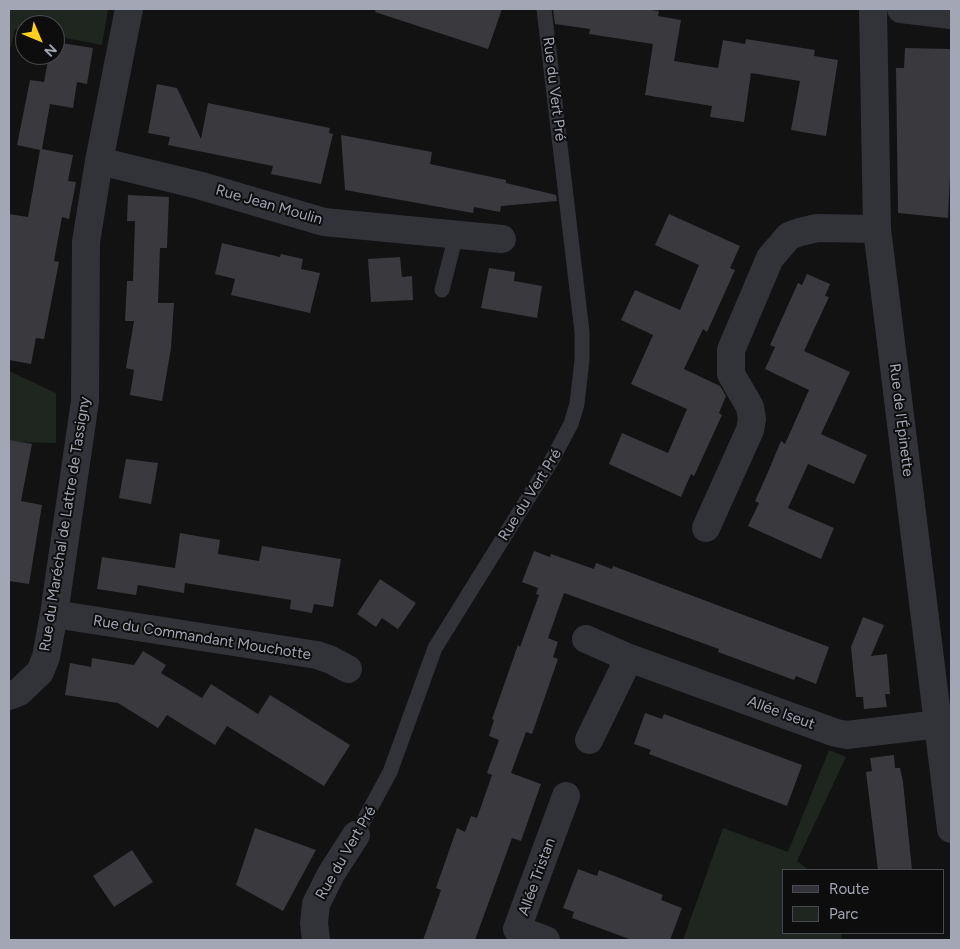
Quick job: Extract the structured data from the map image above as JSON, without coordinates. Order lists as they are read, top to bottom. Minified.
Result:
{"streets":{"street":["Rue du Vert Pré","Rue Jean Moulin","Rue de l'Épinette","Rue du Maréchal de Lattre de Tassigny","Rue du Commandant Mouchotte","Allée Iseut","Allée Tristan"]},"crossings":[["Rue Jean Moulin","Rue du Maréchal de Lattre de Tassigny"],["Rue de l'Épinette","Allée Iseut"],["Rue du Maréchal de Lattre de Tassigny","Rue du Commandant Mouchotte"]],"legend":["Route","Parc"],"north":"bottom right"}
